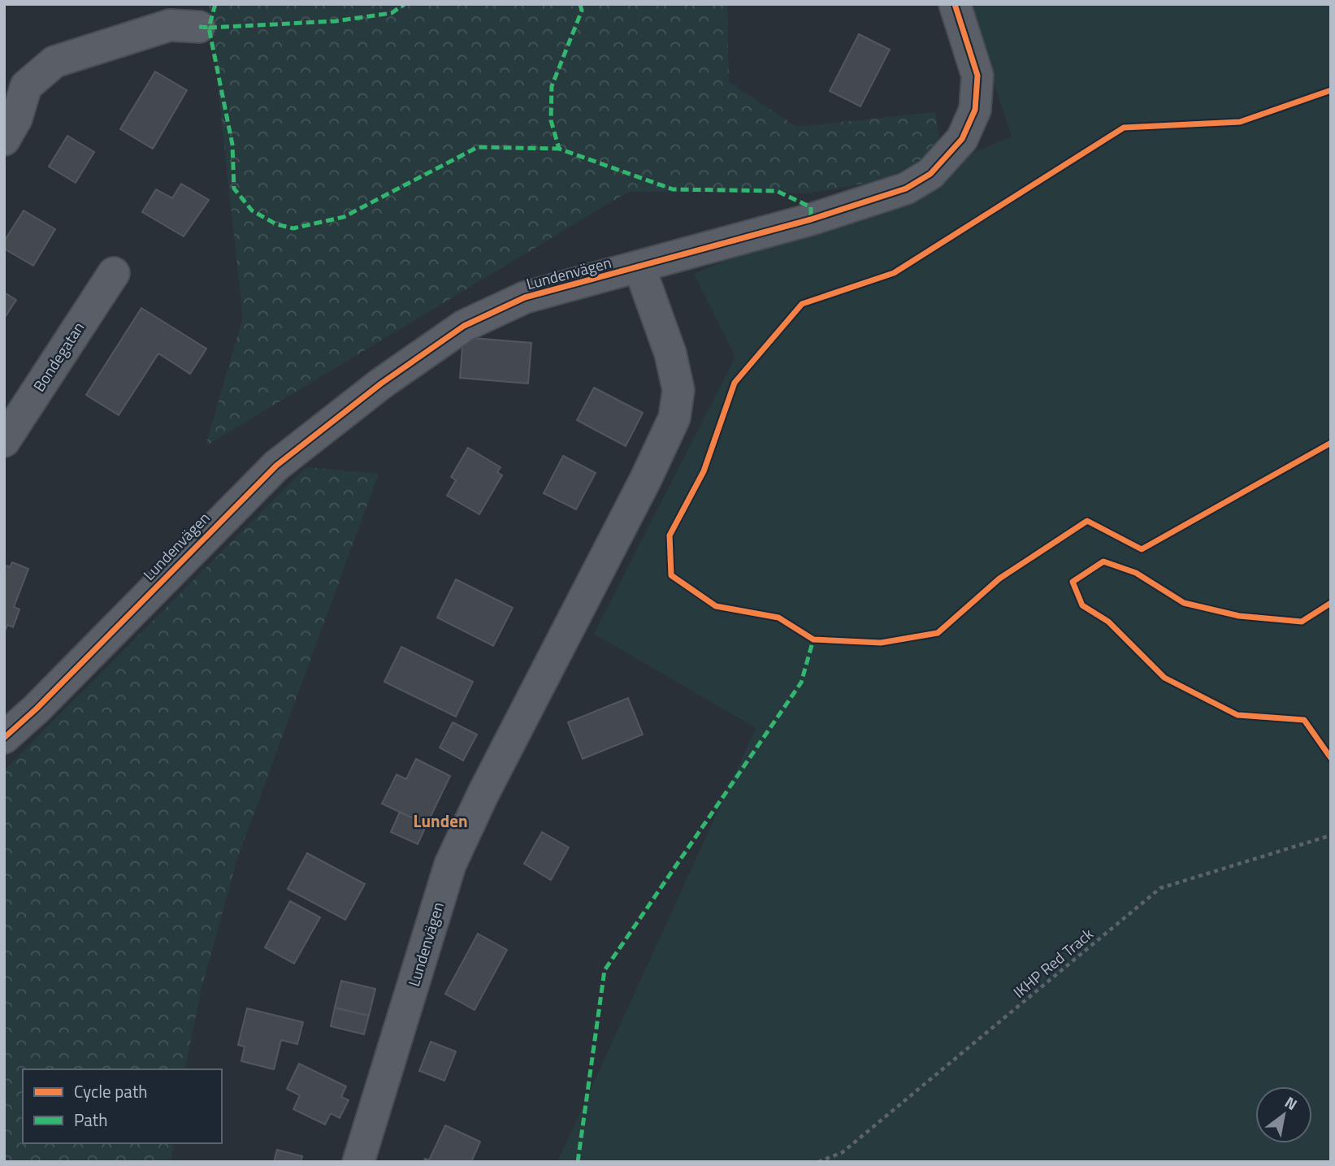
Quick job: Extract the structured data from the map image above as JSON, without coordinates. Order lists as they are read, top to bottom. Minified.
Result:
{"streets":{"street":["Lundenvägen","Bondegatan"],"path":["IKHP Red Track"]},"districts":["Lunden"],"legend":["Cycle path","Path"],"north":"top right"}
